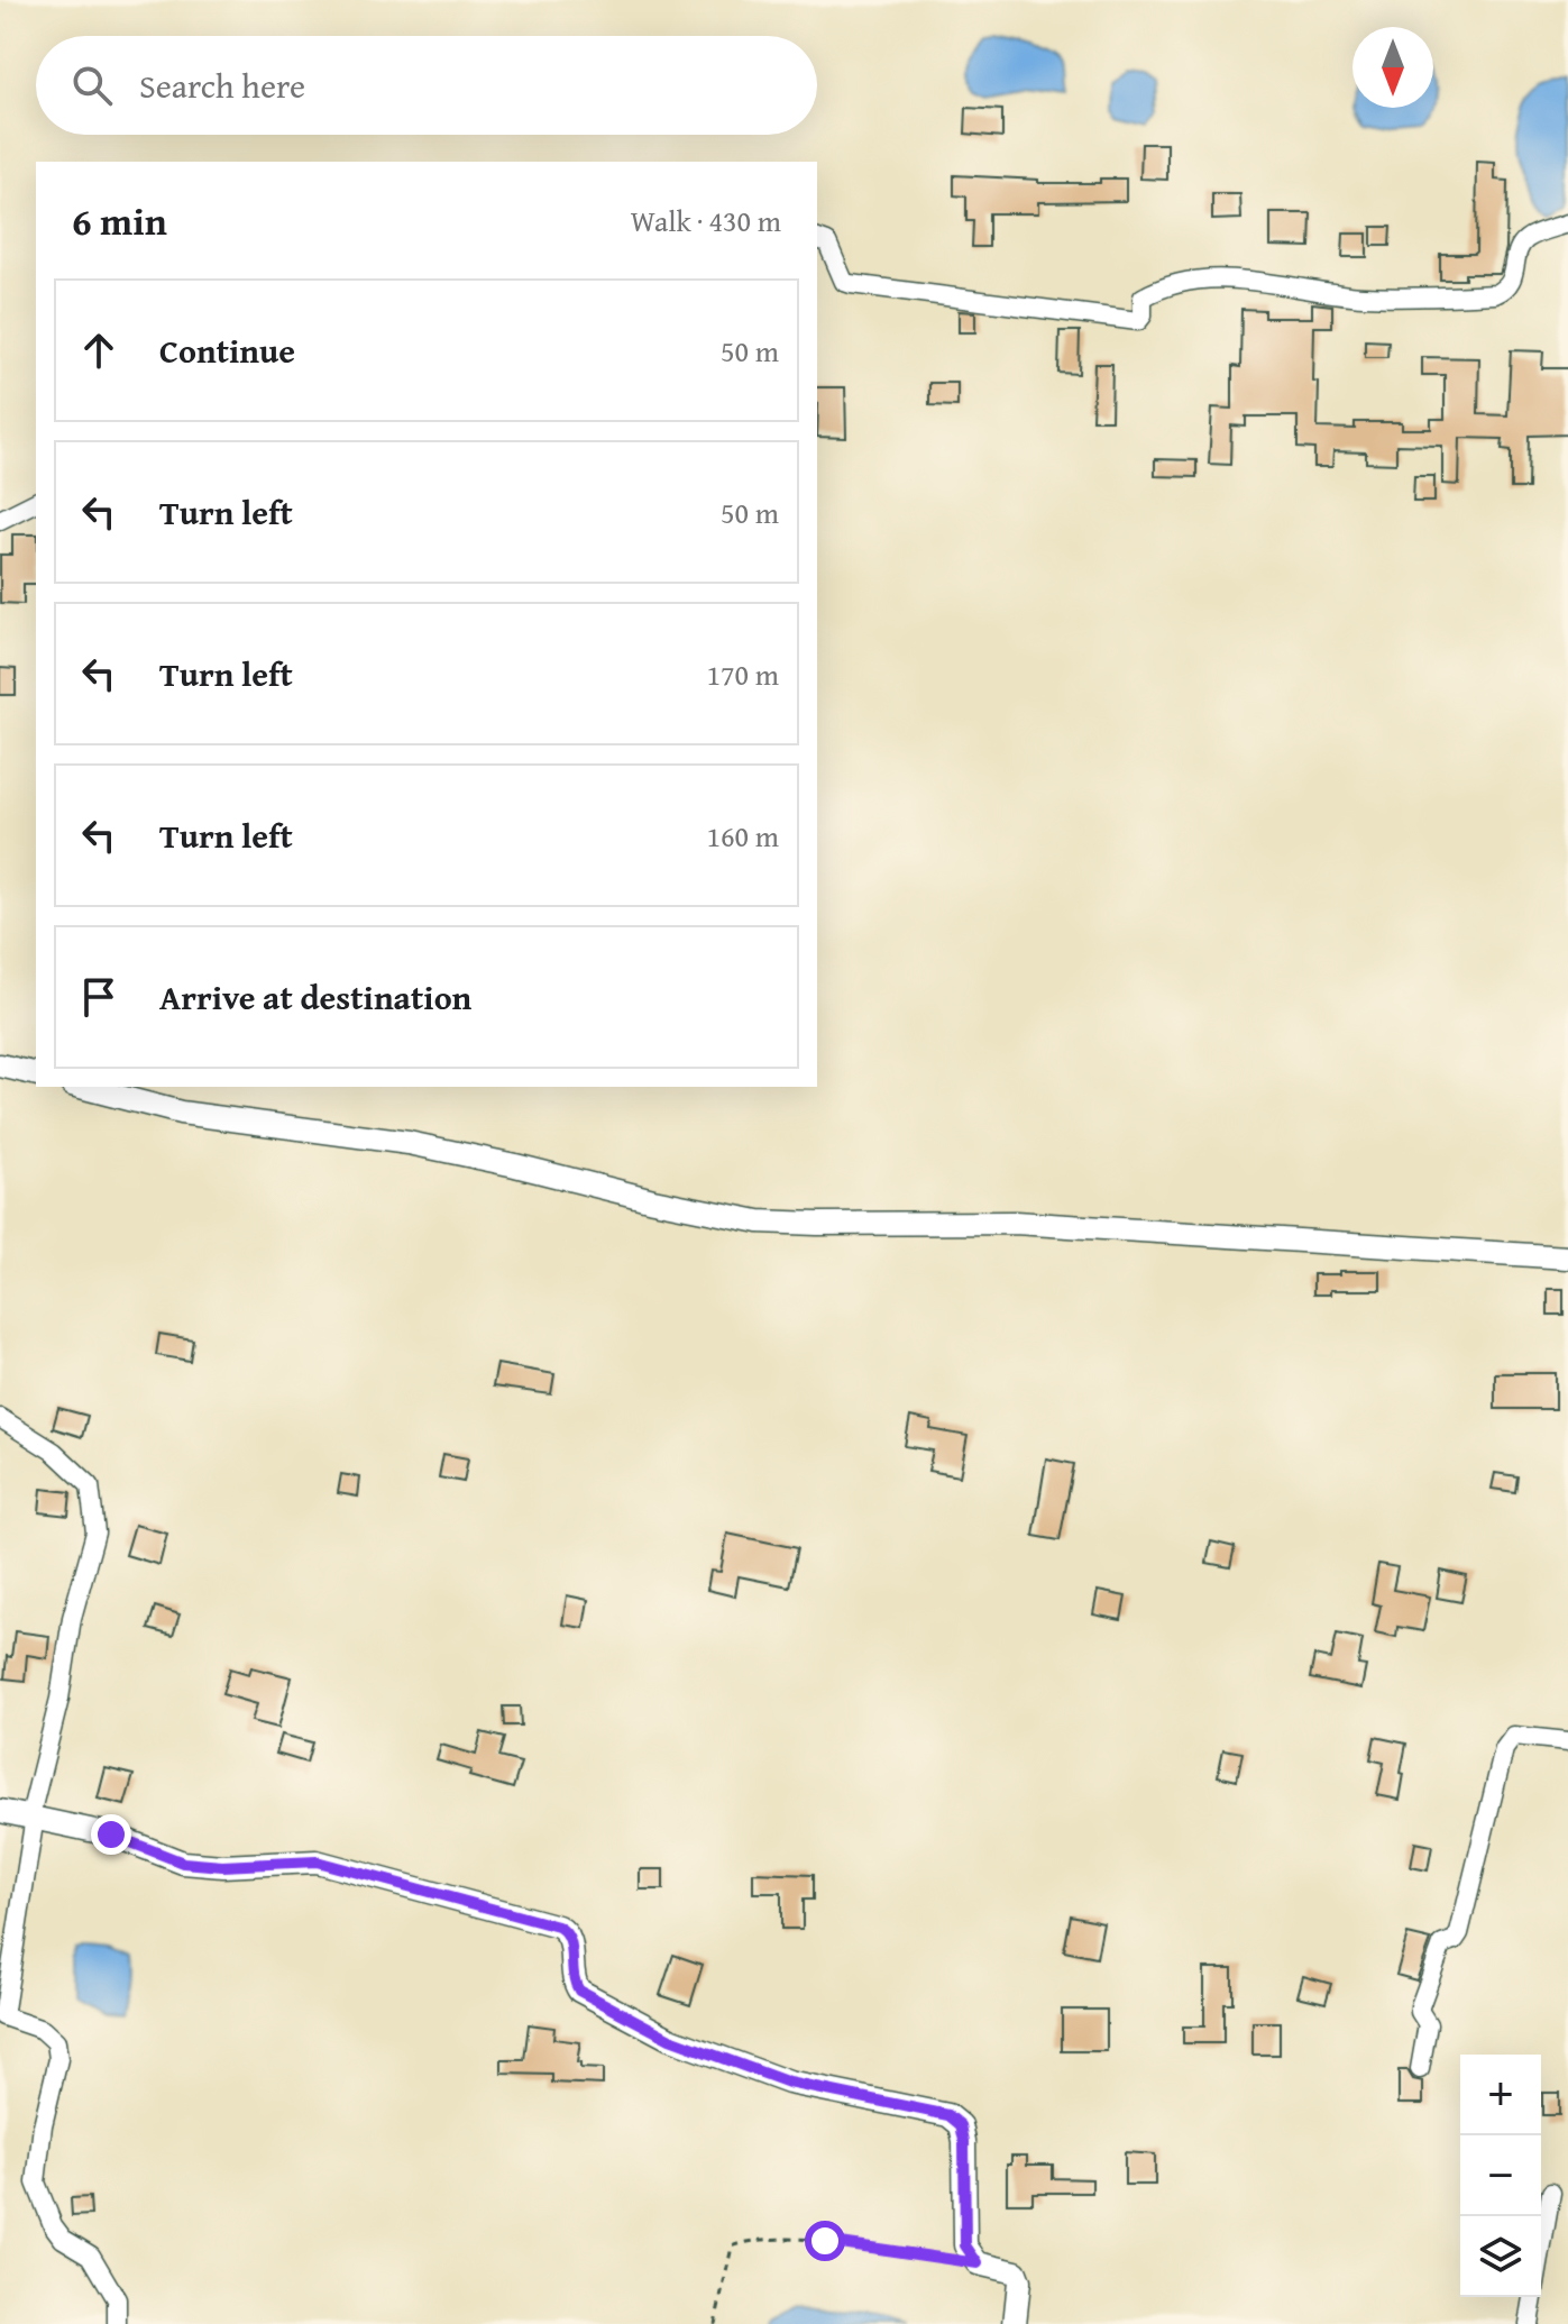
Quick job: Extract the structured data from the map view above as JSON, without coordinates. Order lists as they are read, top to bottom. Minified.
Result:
{"north":"bottom","page":{"search":"Search here","heading":["6 min","Walk · 430 m"],"list":[["Continue","50 m"],["Turn left","50 m"],["Turn left","170 m"],["Turn left","160 m"],"Arrive at destination"],"map_buttons":["+","−"]}}
